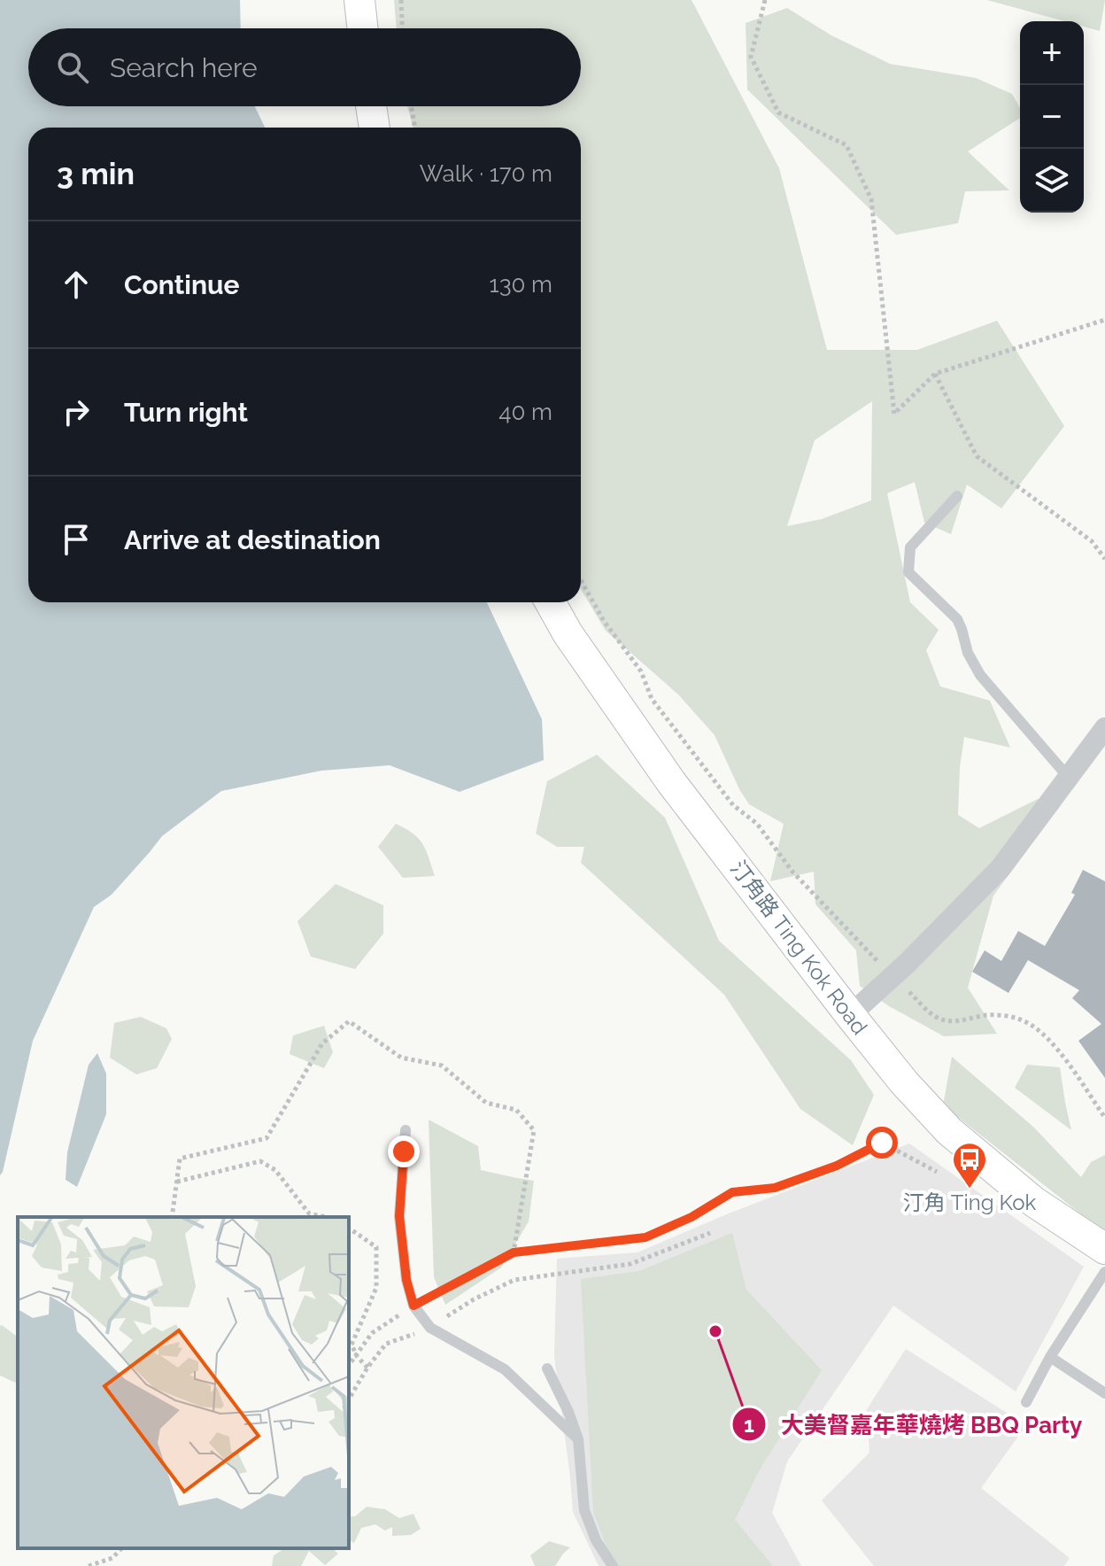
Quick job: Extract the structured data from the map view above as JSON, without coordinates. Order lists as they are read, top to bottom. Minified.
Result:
{"streets":{"main road":["汀角路 Ting Kok Road"]},"places":{"bus stop":["汀角 Ting Kok"],"other":["大美督嘉年華燒烤 BBQ Party"]},"page":{"map_buttons":["+","−"],"search":"Search here","heading":["3 min","Walk · 170 m"],"list":[["Continue","130 m"],["Turn right","40 m"],"Arrive at destination"]}}
